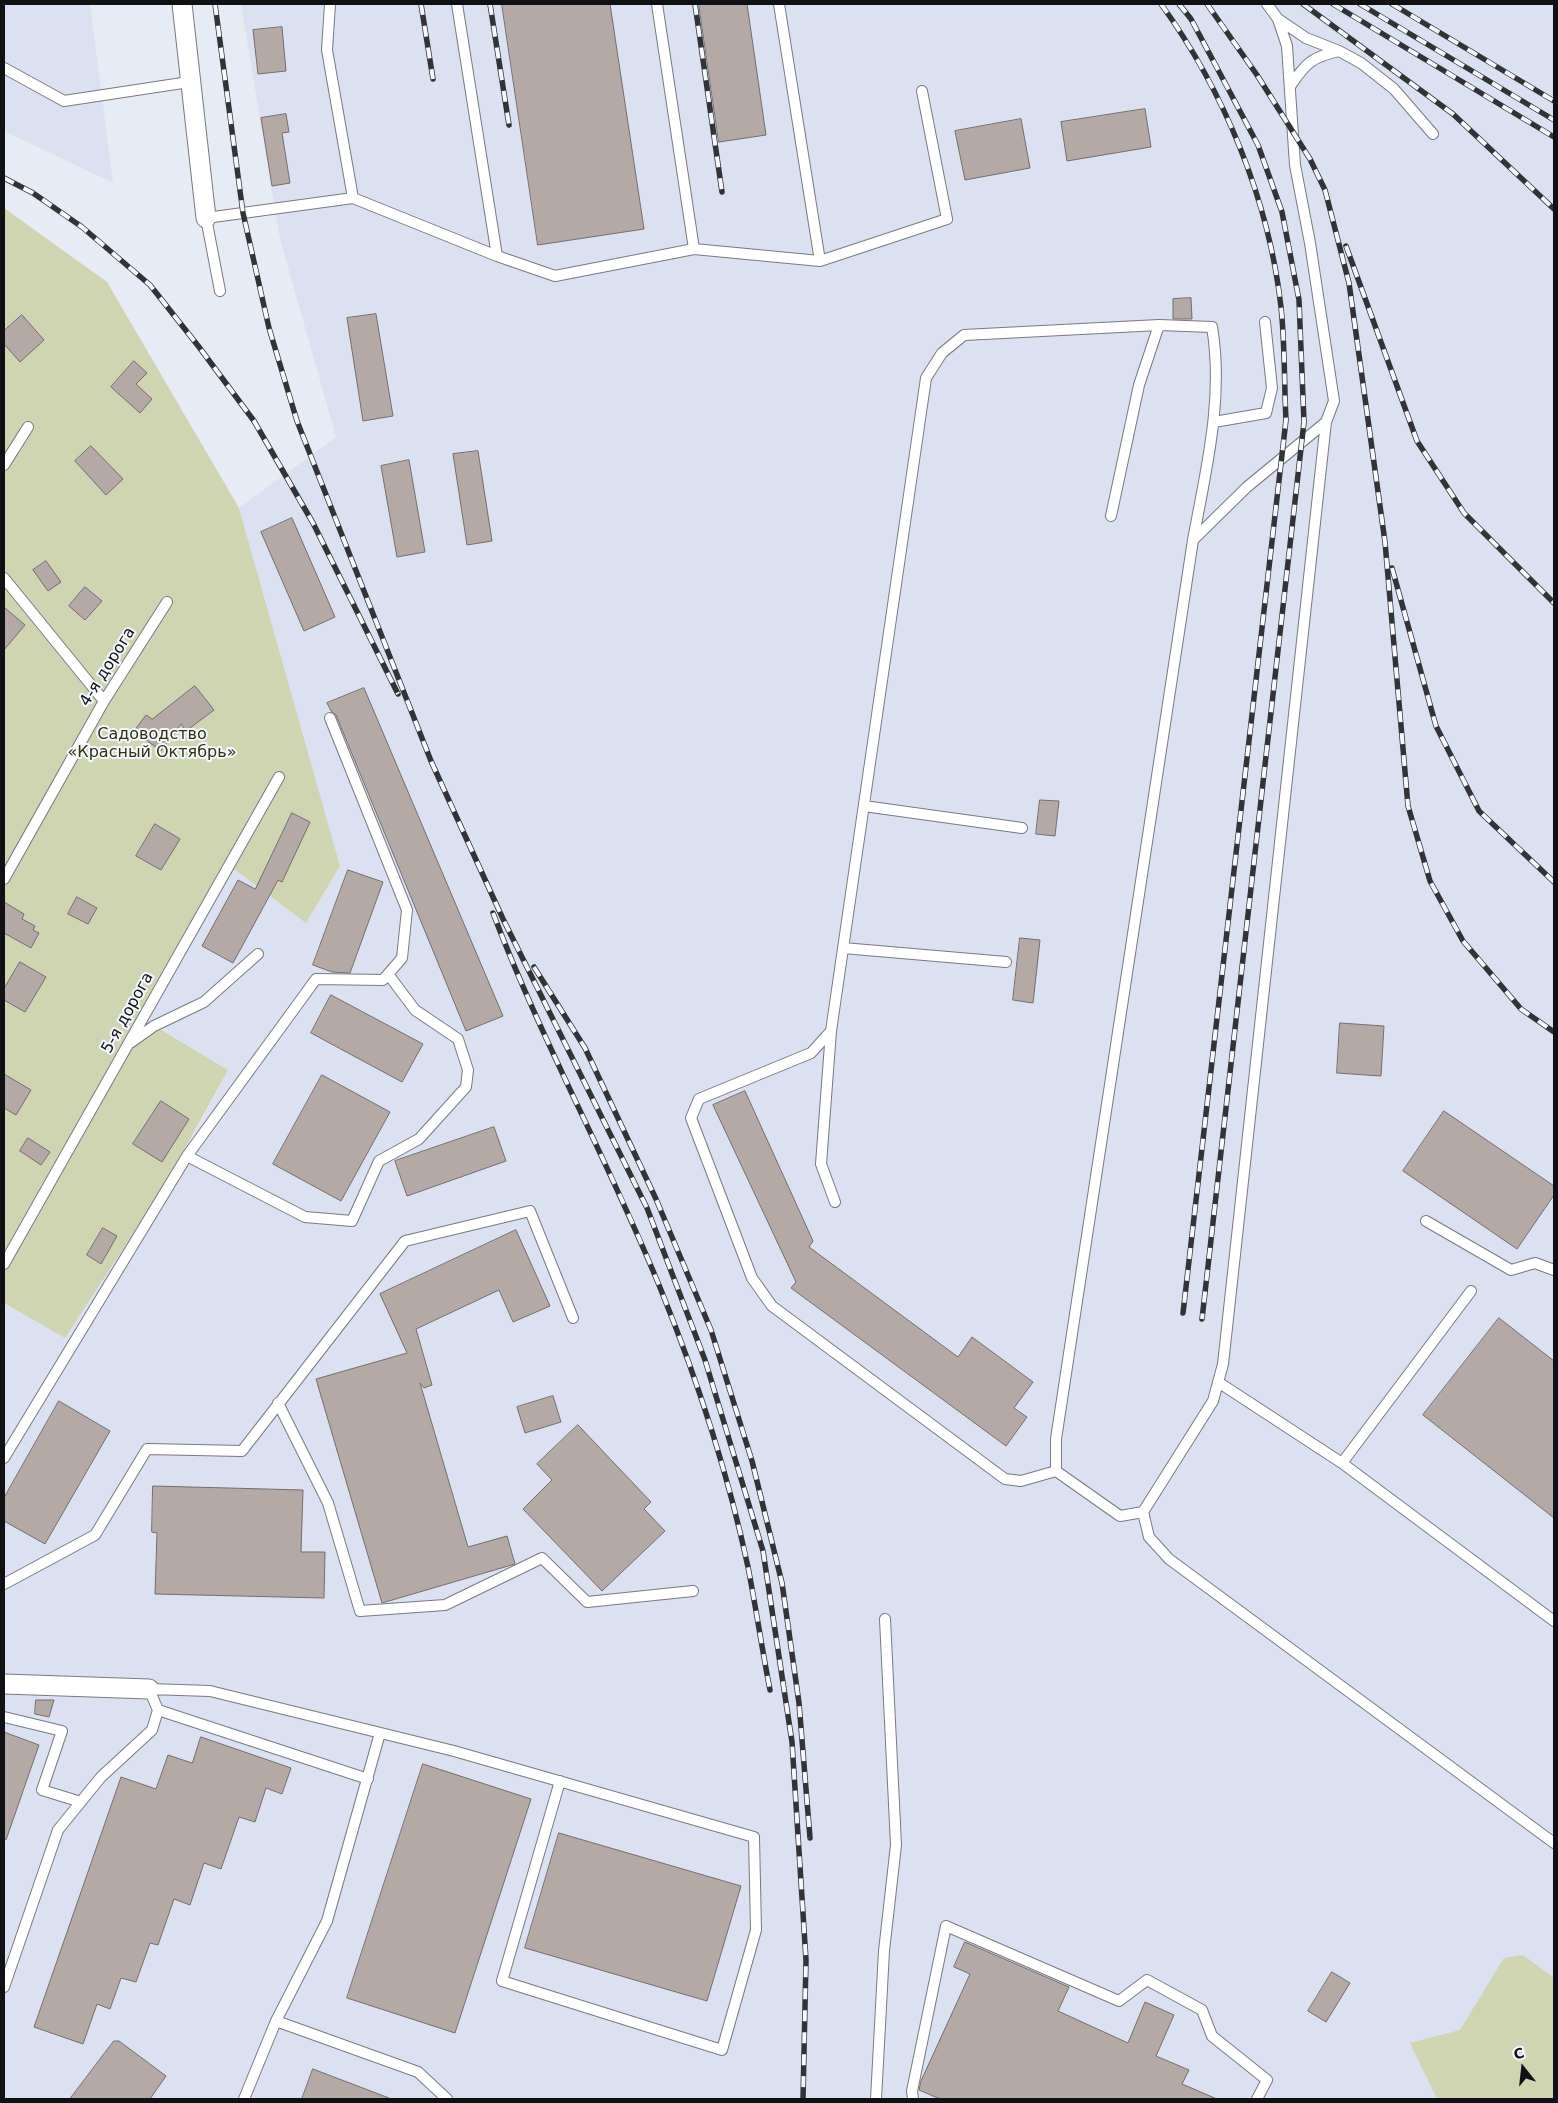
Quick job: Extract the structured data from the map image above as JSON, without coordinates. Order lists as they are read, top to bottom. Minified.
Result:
{"streets":{"lane":["4-я дорога","5-я дорога"]},"parks":["Садоводство «Красный Октябрь»"],"north":"top"}
